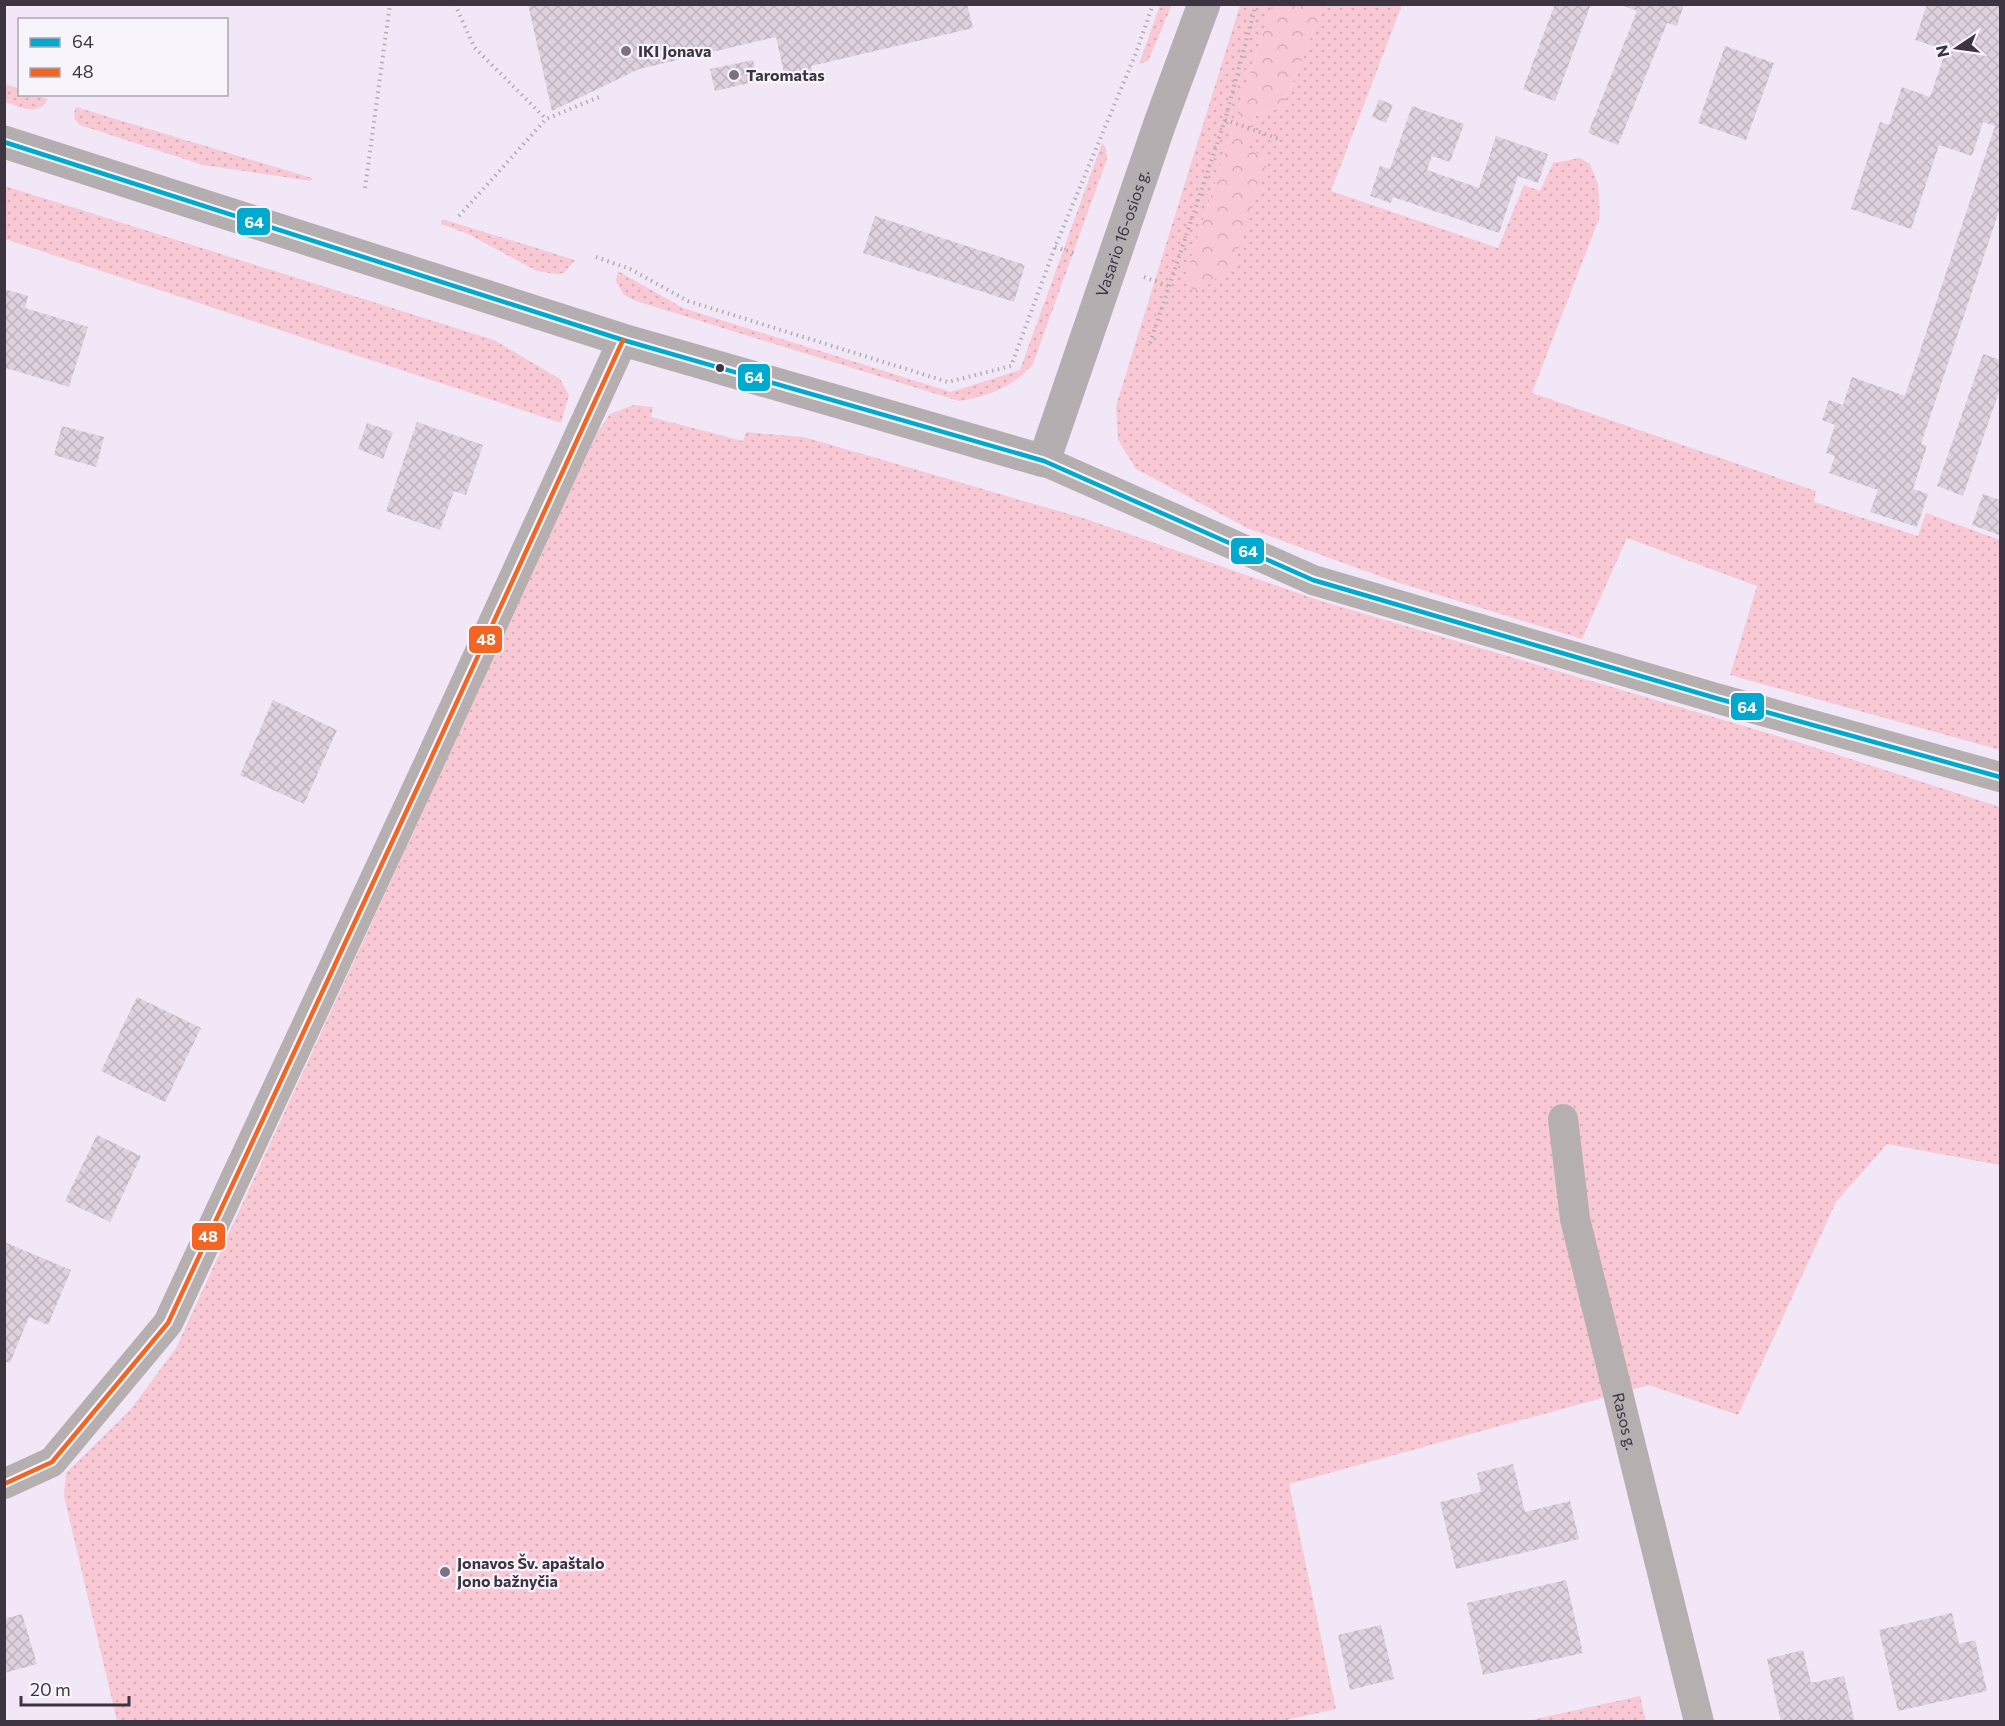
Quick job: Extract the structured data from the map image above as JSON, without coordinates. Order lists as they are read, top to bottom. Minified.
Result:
{"streets":{"main road":["Vasario 16-osios g."],"street":["Rasos g."]},"places":["IKI Jonava","Taromatas","Jonavos Šv. apaštalo Jono bažnyčia"],"lines":["transit line 64","transit line 48"],"legend":["64","48"],"scale_bar":"20 m","north":"left"}
